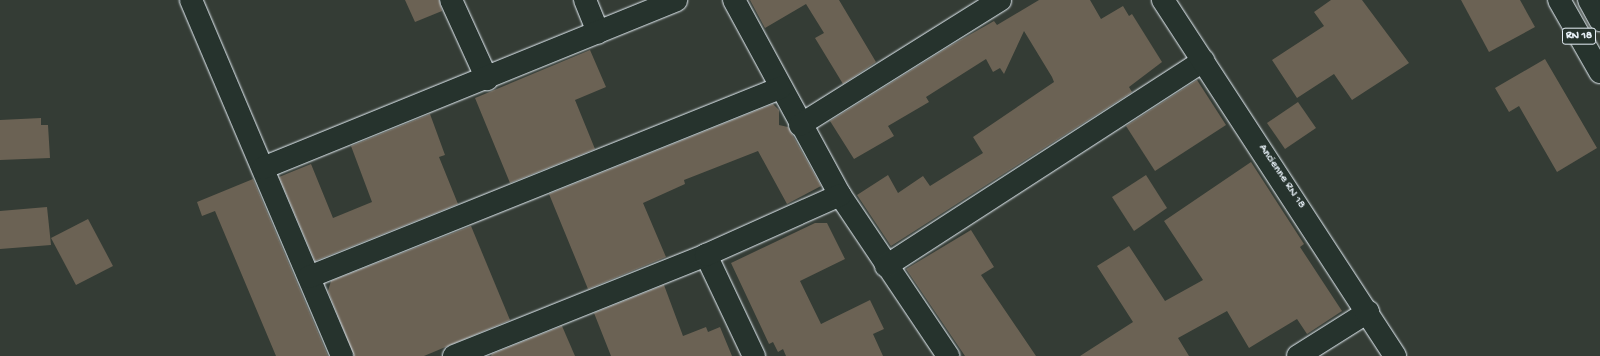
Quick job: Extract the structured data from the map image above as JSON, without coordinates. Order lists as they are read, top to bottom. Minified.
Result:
{"streets":{"street":["RN 18","Ancienne RN 18"]}}
